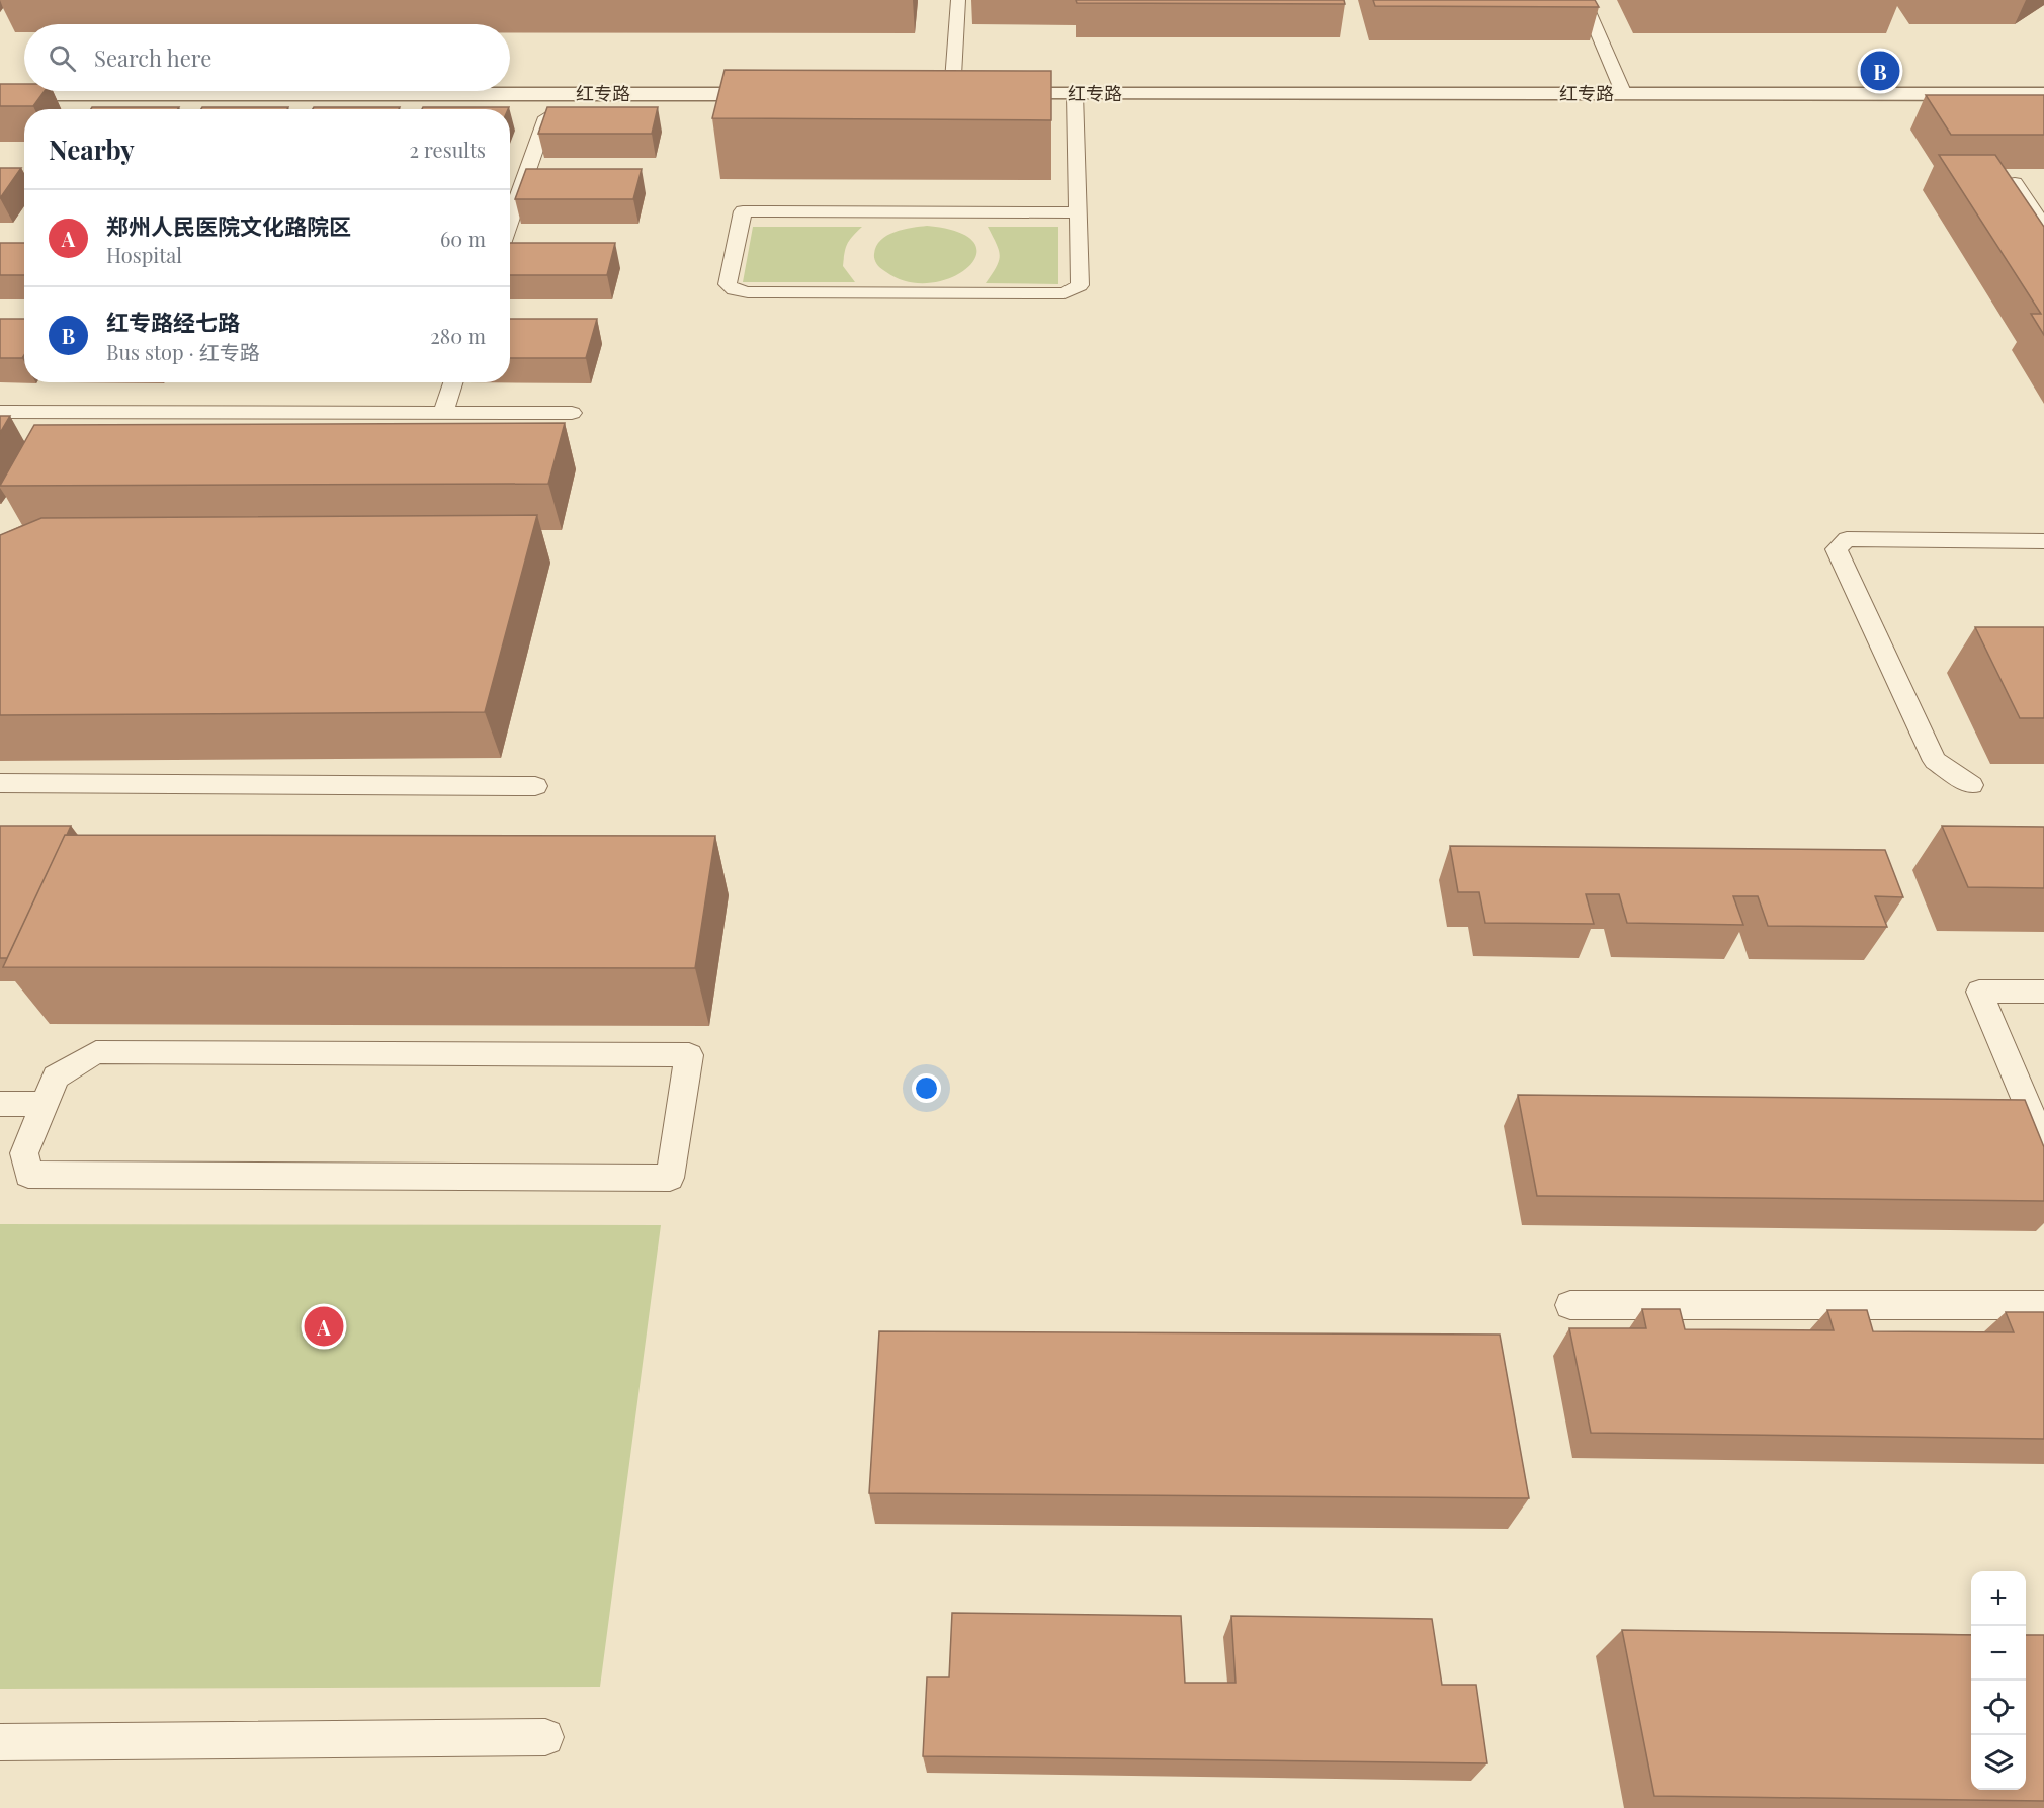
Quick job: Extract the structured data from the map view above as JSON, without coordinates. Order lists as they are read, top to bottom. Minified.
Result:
{"streets":{"street":["红专路"]},"page":{"search":"Search here","pins":["B","A"],"heading":["Nearby","2 results"],"list":[{"mark":"A","name":"郑州人民医院文化路院区","note":"Hospital","value":"60 m"},{"mark":"B","name":"红专路经七路","note":"Bus stop · 红专路","value":"280 m"}],"map_buttons":["+","−"]}}
